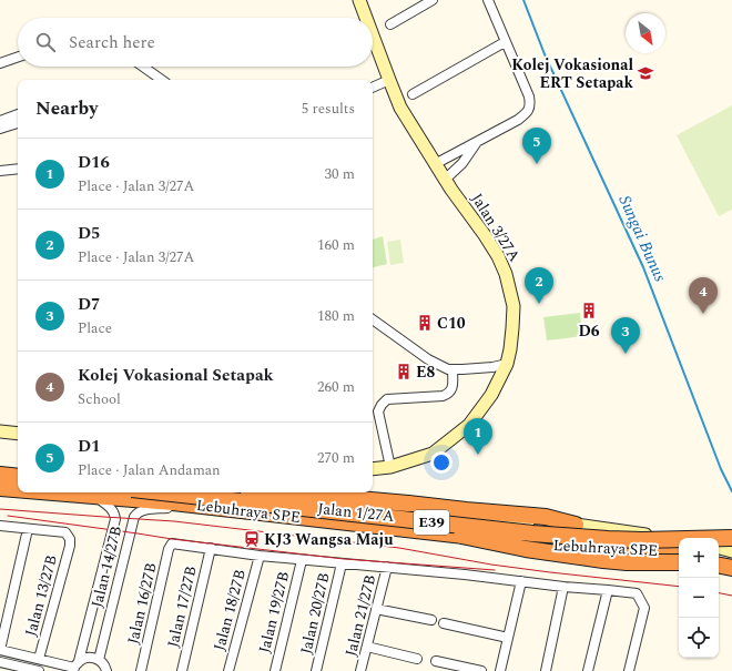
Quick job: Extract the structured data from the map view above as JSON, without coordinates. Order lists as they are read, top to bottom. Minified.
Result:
{"streets":{"highway":["Lebuhraya SPE","E39"],"main road":["Jalan 3/27A","Jalan 1/27A"],"street":["Jalan 14/27B","Jalan 13/27B","Jalan 16/27B","Jalan 17/27B","Jalan 18/27B","Jalan 19/27B","Jalan 20/27B","Jalan 21/27B"]},"crossings":[["Lebuhraya SPE","E39"],["Jalan 1/27A","Jalan 14/27B"],["Jalan 16/27B","Jalan 17/27B"]],"water":["Sungai Bunus"],"places":{"school or university":["Kolej Vokasional ERT Setapak"],"building":["D6","C10","E8"],"station":["KJ3 Wangsa Maju"]},"north":"bottom right","page":{"search":"Search here","heading":["Nearby","5 results"],"pins":["5","2","4","3","1"],"list":[{"mark":"1","name":"D16","note":"Place · Jalan 3/27A","value":"30 m"},{"mark":"2","name":"D5","note":"Place · Jalan 3/27A","value":"160 m"},{"mark":"3","name":"D7","note":"Place","value":"180 m"},{"mark":"4","name":"Kolej Vokasional Setapak","note":"School","value":"260 m"},{"mark":"5","name":"D1","note":"Place · Jalan Andaman","value":"270 m"}],"map_buttons":["+","−"]}}
